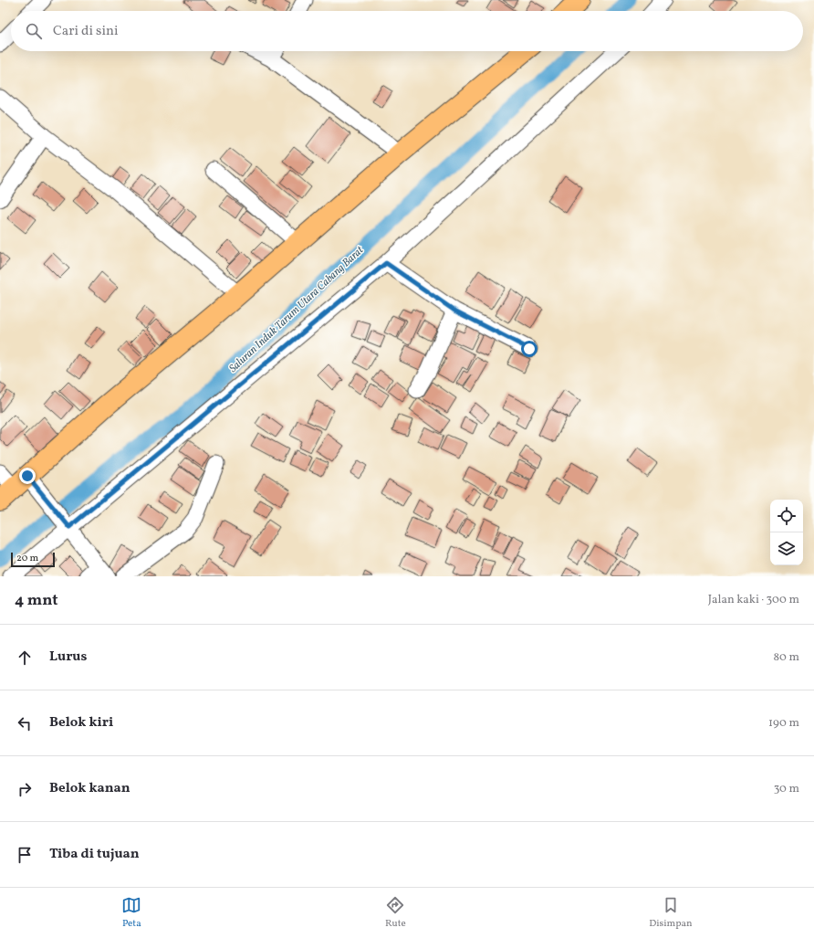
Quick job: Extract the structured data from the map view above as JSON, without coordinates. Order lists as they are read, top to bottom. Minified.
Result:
{"water":["Saluran Induk Tarum Utara Cabang Barat"],"scale_bar":"20 m","page":{"search":"Cari di sini","scale":"20 m","heading":["4 mnt","Jalan kaki · 300 m"],"list":[["Lurus","80 m"],["Belok kiri","190 m"],["Belok kanan","30 m"],"Tiba di tujuan"],"nav":["Peta","Rute","Disimpan"]}}
